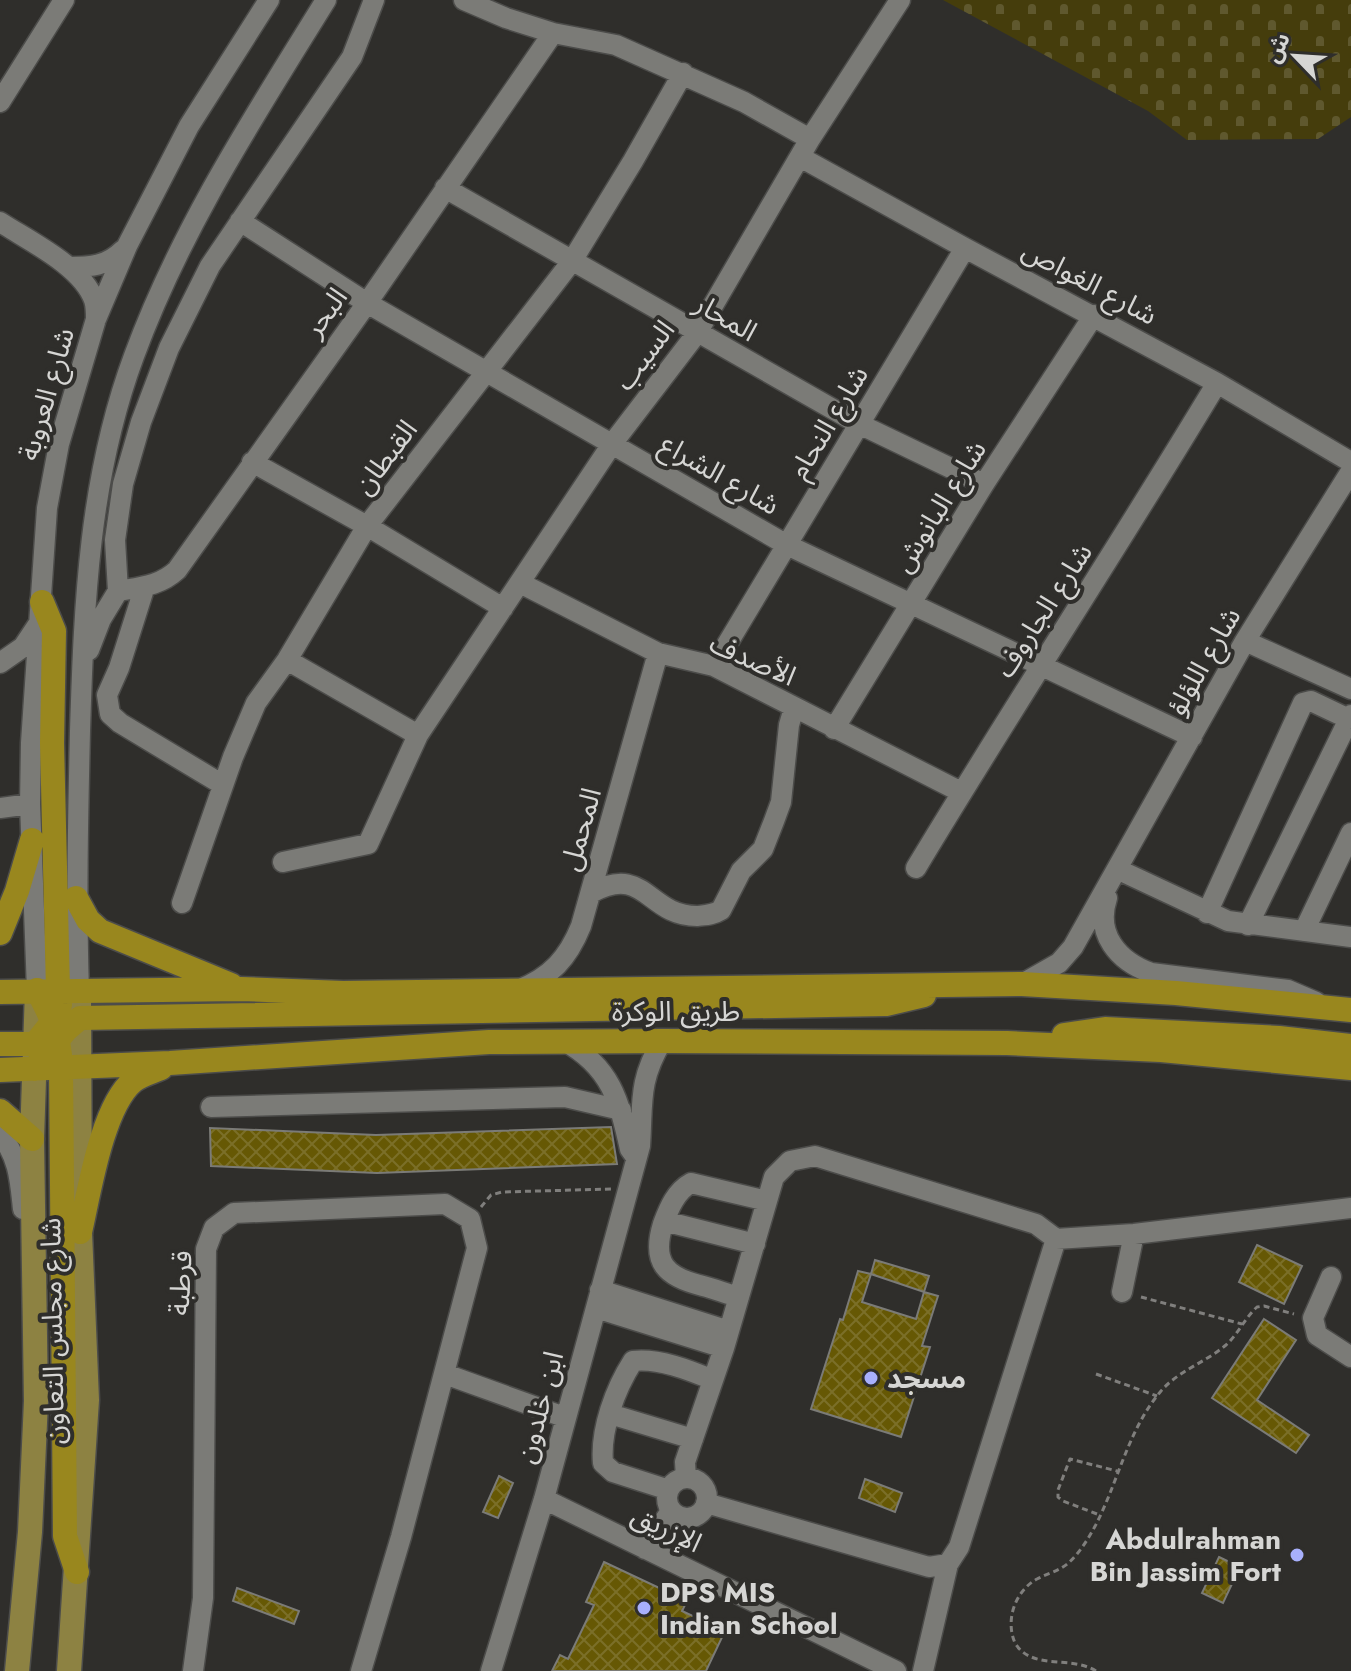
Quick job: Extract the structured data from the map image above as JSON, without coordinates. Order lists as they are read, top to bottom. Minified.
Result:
{"streets":{"highway":["طريق الوكرة"],"main road":["شارع مجلس التعاون"],"street":["شارع الغواص","البحر","المحار","السيب","شارع العروبة","شارع النحام","القبطان","شارع الشراع","شارع البانوش","شارع الجاروف","الأصدف","شارع اللؤلؤ","المحمل","قرطبة","ابن خلدون","الإزريق"]},"crossings":[["شارع الغواص","البحر"],["شارع الغواص","السيب"],["شارع الغواص","شارع النحام"],["شارع الغواص","القبطان"],["شارع الغواص","شارع البانوش"],["شارع الغواص","شارع الجاروف"],["شارع الغواص","شارع اللؤلؤ"],["البحر","المحار"],["البحر","شارع الشراع"],["المحار","السيب"],["المحار","شارع النحام"],["المحار","القبطان"],["المحار","شارع البانوش"],["السيب","شارع الشراع"],["السيب","الأصدف"],["شارع العروبة","طريق الوكرة"],["شارع العروبة","شارع مجلس التعاون"],["شارع النحام","شارع الشراع"],["شارع النحام","الأصدف"],["القبطان","شارع الشراع"],["شارع الشراع","شارع البانوش"],["شارع الشراع","شارع الجاروف"],["شارع الشراع","شارع اللؤلؤ"],["شارع البانوش","الأصدف"],["شارع الجاروف","الأصدف"],["الأصدف","المحمل"],["شارع اللؤلؤ","طريق الوكرة"],["المحمل","طريق الوكرة"],["طريق الوكرة","شارع مجلس التعاون"],["طريق الوكرة","ابن خلدون"],["ابن خلدون","الإزريق"]],"places":["مسجد","Abdulrahman Bin Jassim Fort","DPS MIS Indian School"],"north":"top left"}
